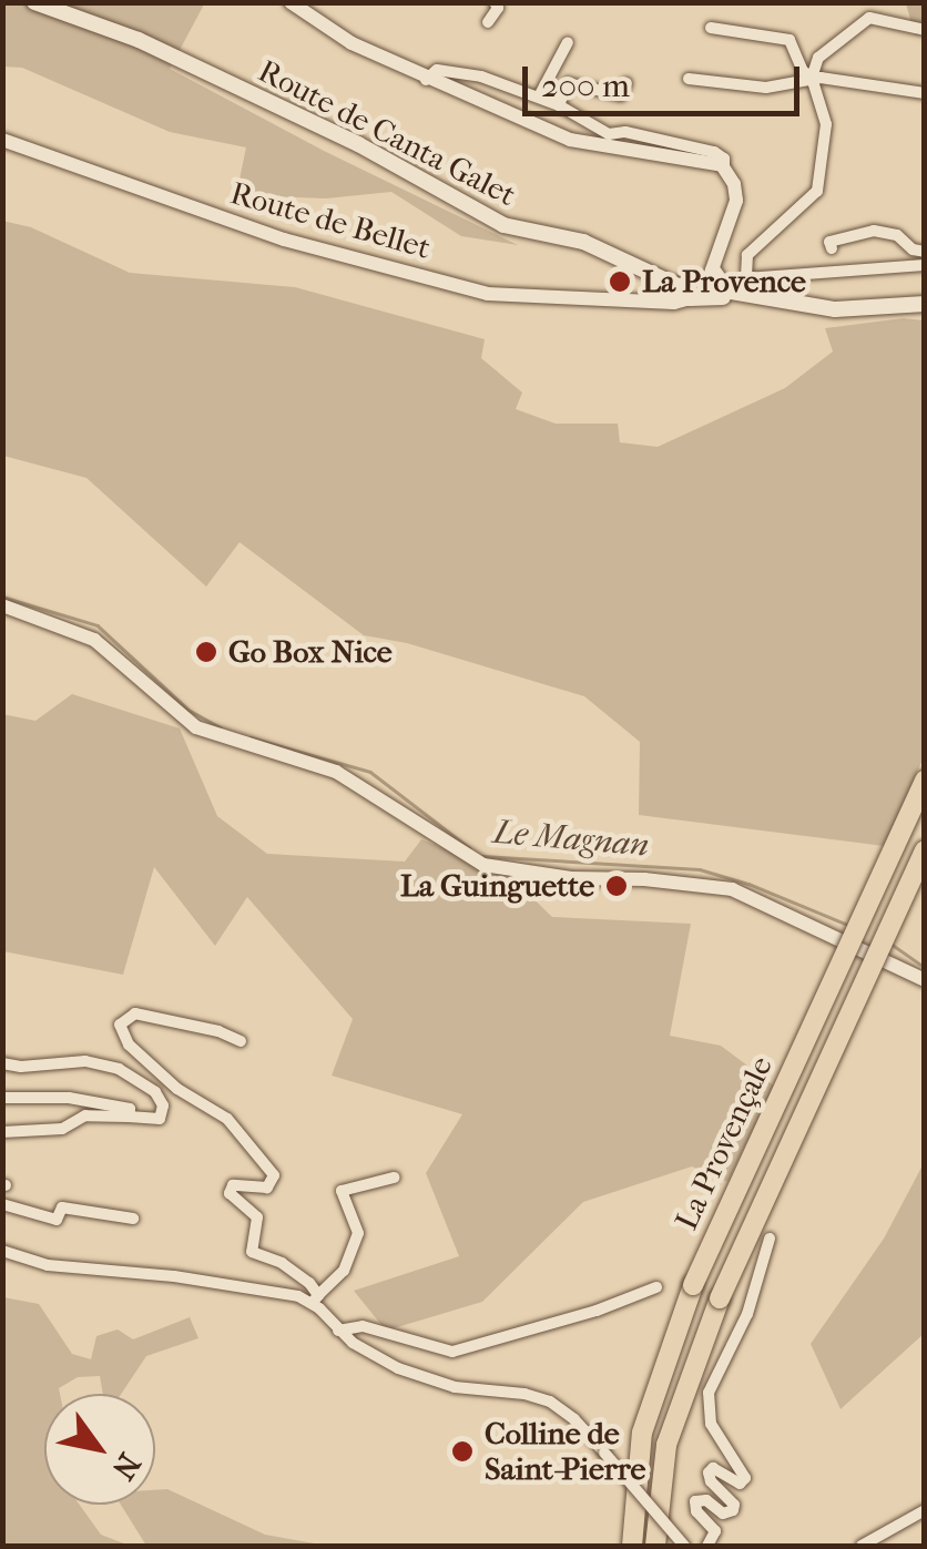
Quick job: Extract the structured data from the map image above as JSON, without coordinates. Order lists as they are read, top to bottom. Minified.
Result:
{"streets":{"highway":["La Provençale"],"main road":["Route de Canta Galet"],"street":["Route de Bellet"]},"crossings":[["Route de Canta Galet","Route de Bellet"]],"water":["Le Magnan"],"places":["La Provence","Go Box Nice","La Guinguette","Colline de Saint-Pierre"],"scale_bar":"200 m","north":"bottom right"}
